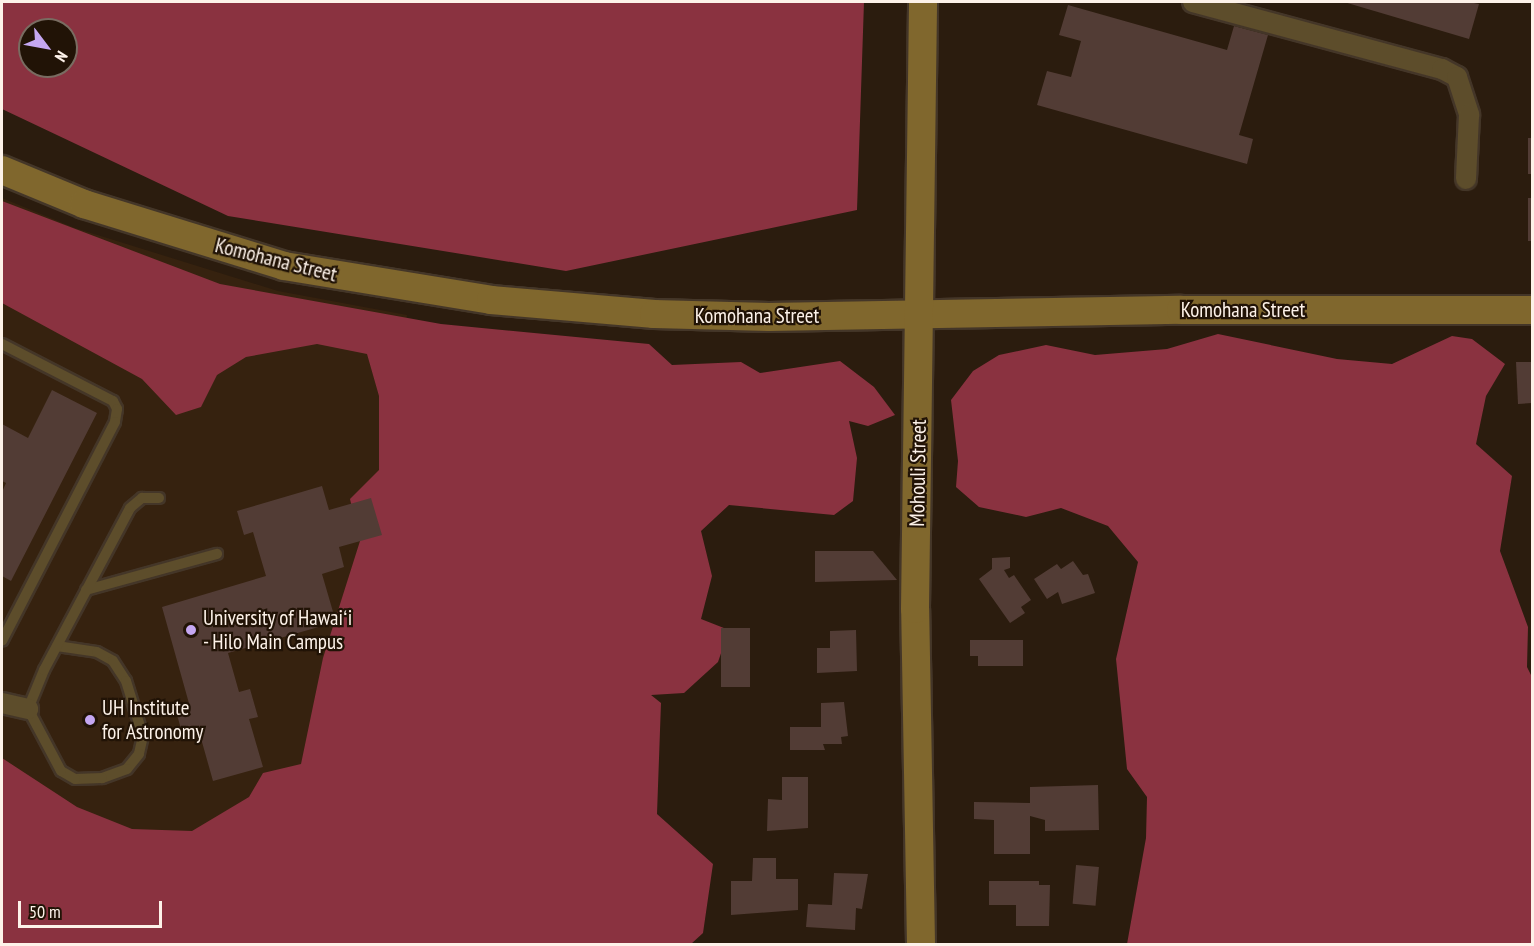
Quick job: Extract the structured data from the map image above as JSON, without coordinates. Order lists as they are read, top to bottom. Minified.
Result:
{"streets":{"main road":["Komohana Street","Mohouli Street"]},"crossings":[["Komohana Street","Mohouli Street"]],"places":["University of Hawaiʻi - Hilo Main Campus","UH Institute for Astronomy"],"scale_bar":"50 m","north":"bottom right"}
